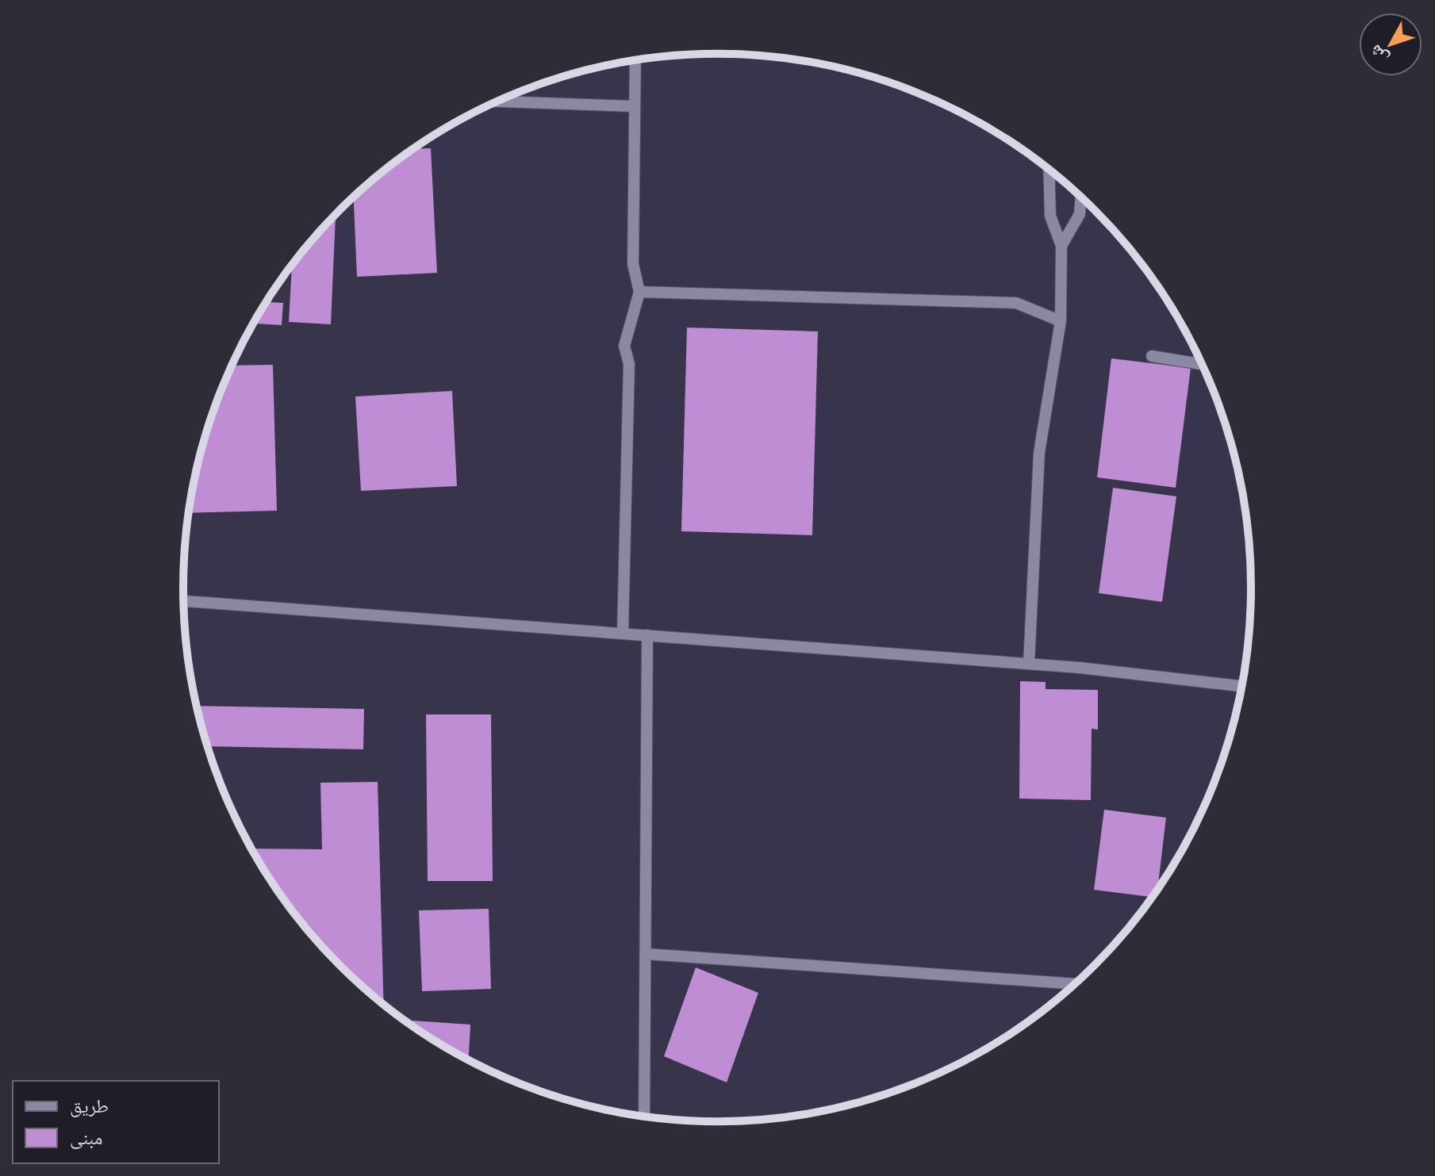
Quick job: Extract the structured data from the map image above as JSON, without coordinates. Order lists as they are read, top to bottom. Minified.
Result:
{"legend":["طريق","مبنى"],"north":"bottom left"}
